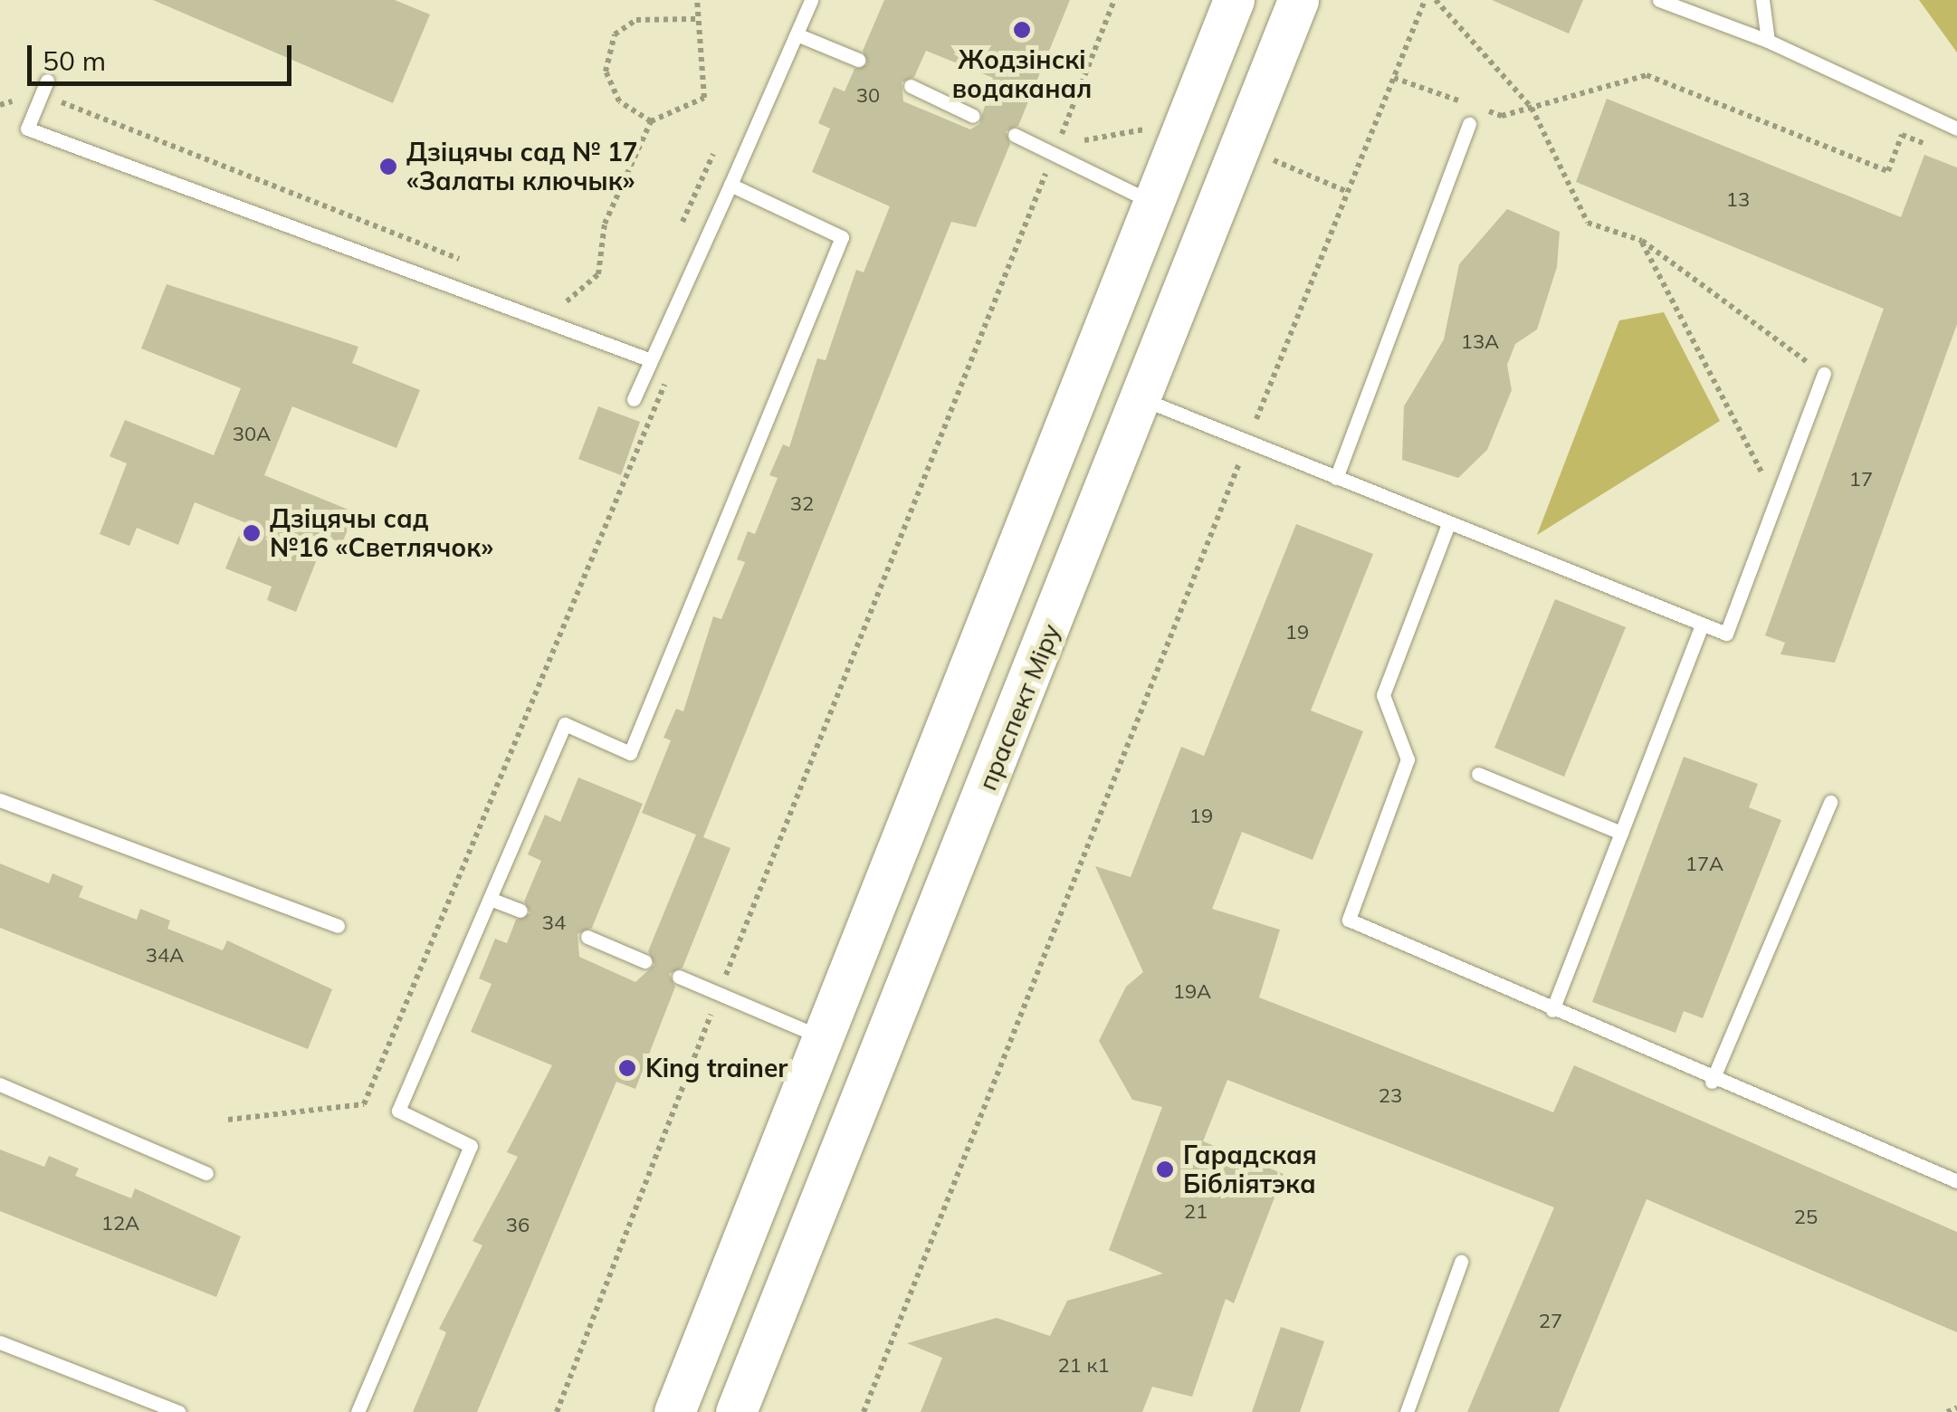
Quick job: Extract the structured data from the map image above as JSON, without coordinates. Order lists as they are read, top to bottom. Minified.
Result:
{"streets":{"main road":["праспект Міру"]},"places":["Жодзінскі водаканал","Дзіцячы сад № 17 «Залаты ключык»","Дзіцячы сад №16 «Светлячок»","King trainer","Гарадская Бібліятэка"],"house_numbers":["30","13","13А","30А","17","32","19","19","17А","34","34А","19А","23","21","25","12А","36","27","21 к1"],"scale_bar":"50 m"}
